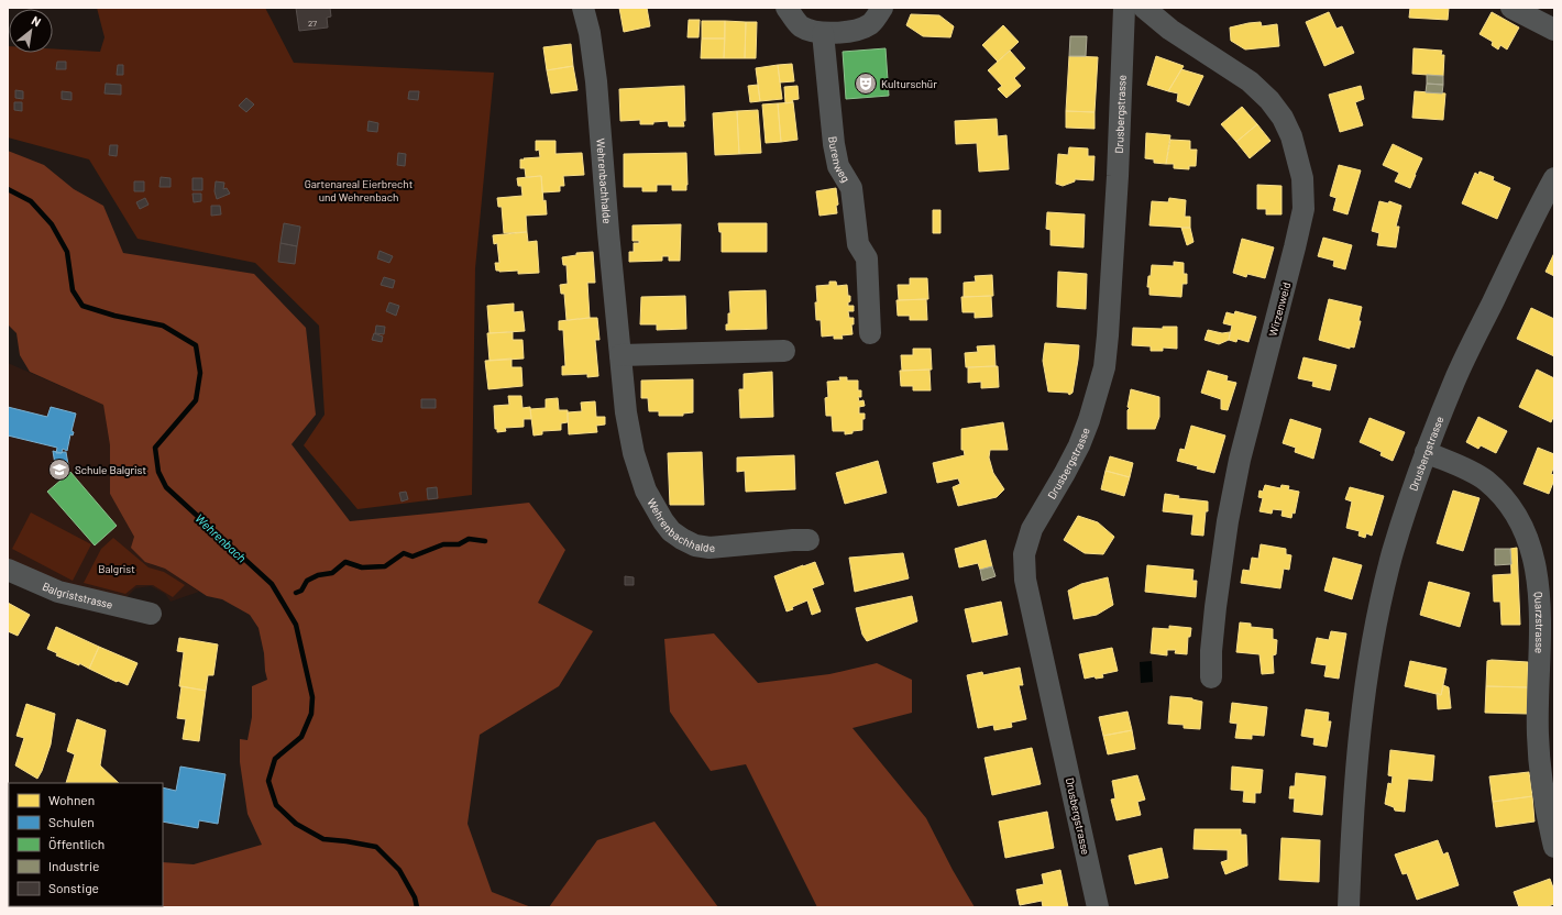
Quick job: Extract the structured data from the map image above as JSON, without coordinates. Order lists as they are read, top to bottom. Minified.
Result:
{"streets":{"street":["Drusbergstrasse","Burenweg","Wehrenbachhalde","Wirzenweid","Balgriststrasse","Quarzstrasse"]},"crossings":[["Drusbergstrasse","Quarzstrasse"]],"water":["Wehrenbach"],"parks":["Gartenareal Eierbrecht und Wehrenbach","Balgrist"],"places":{"theatre":["Kulturschür"],"school or university":["Schule Balgrist"]},"house_numbers":["27"],"legend":["Wohnen","Schulen","Öffentlich","Industrie","Sonstige"],"north":"top right"}
